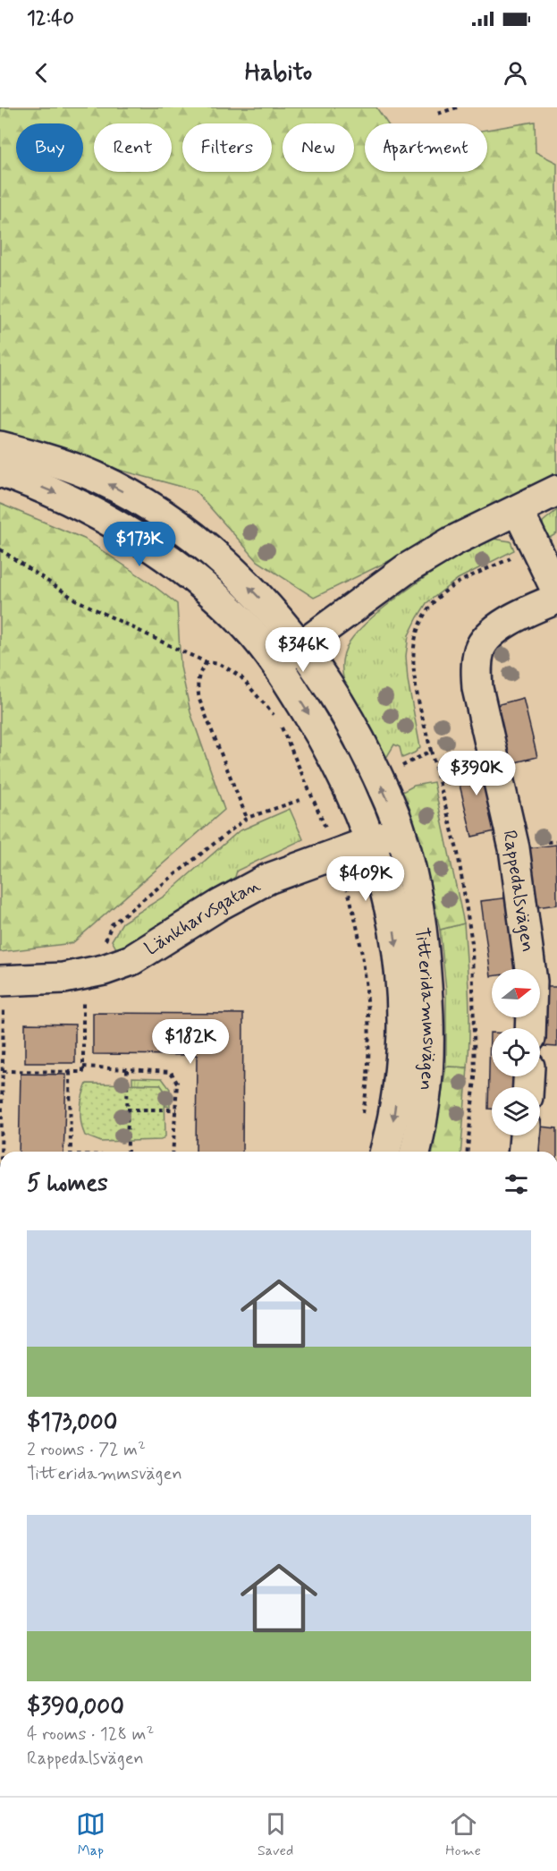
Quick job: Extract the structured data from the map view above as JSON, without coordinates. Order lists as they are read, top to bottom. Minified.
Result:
{"streets":{"street":["Rappedalsvägen","Länkharvsgatan","Titteridammsvägen"]},"crossings":[["Länkharvsgatan","Titteridammsvägen"]],"north":"right","page":{"status":"12:40","header":"Habito","chip":["Buy","Rent","Filters","New","Apartment"],"price":["$173K","$346K","$390K","$409K","$182K"],"heading":"5 homes","list":[{"name":"$173,000","note":"2 rooms · 72 m² · Titteridammsvägen"},{"name":"$390,000","note":"4 rooms · 128 m² · Rappedalsvägen"}],"tabs":["Map","Saved","Home"]}}
